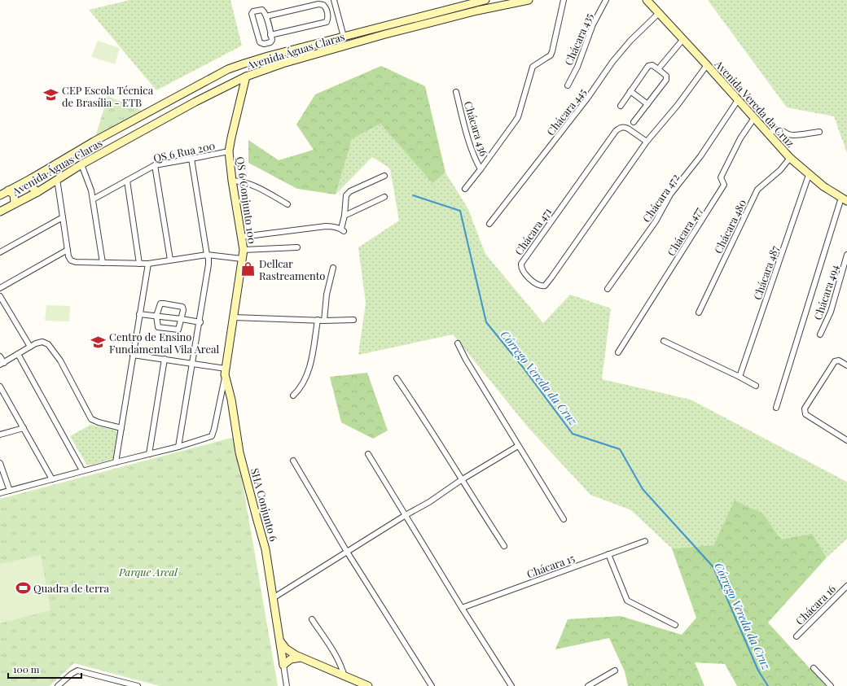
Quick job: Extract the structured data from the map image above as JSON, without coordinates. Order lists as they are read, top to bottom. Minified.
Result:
{"streets":{"main road":["Avenida Águas Claras","Avenida Vereda da Cruz","QS 6 Conjunto 100","SHA Conjunto 6"],"street":["Chácara 435","Chácara 445","Chácara 436","QS 6 Rua 200","Chácara 472","Chácara 480","Chácara 471","Chácara 477","Chácara 487","Chácara 494","Chácara 15","Chácara 16"]},"crossings":[["Avenida Águas Claras","QS 6 Conjunto 100"],["Avenida Vereda da Cruz","Chácara 445"],["Avenida Vereda da Cruz","Chácara 472"],["Avenida Vereda da Cruz","Chácara 480"],["Avenida Vereda da Cruz","Chácara 471"],["Avenida Vereda da Cruz","Chácara 477"],["Avenida Vereda da Cruz","Chácara 487"],["QS 6 Rua 200","QS 6 Conjunto 100"],["QS 6 Conjunto 100","SHA Conjunto 6"]],"water":["Córrego Vereda da Cruz"],"parks":["Parque Areal"],"places":{"school or university":["CEP Escola Técnica de Brasília - ETB","Centro de Ensino Fundamental Vila Areal"],"shop":["Dellcar Rastreamento"],"sports":["Quadra de terra"]},"scale_bar":"100 m"}
